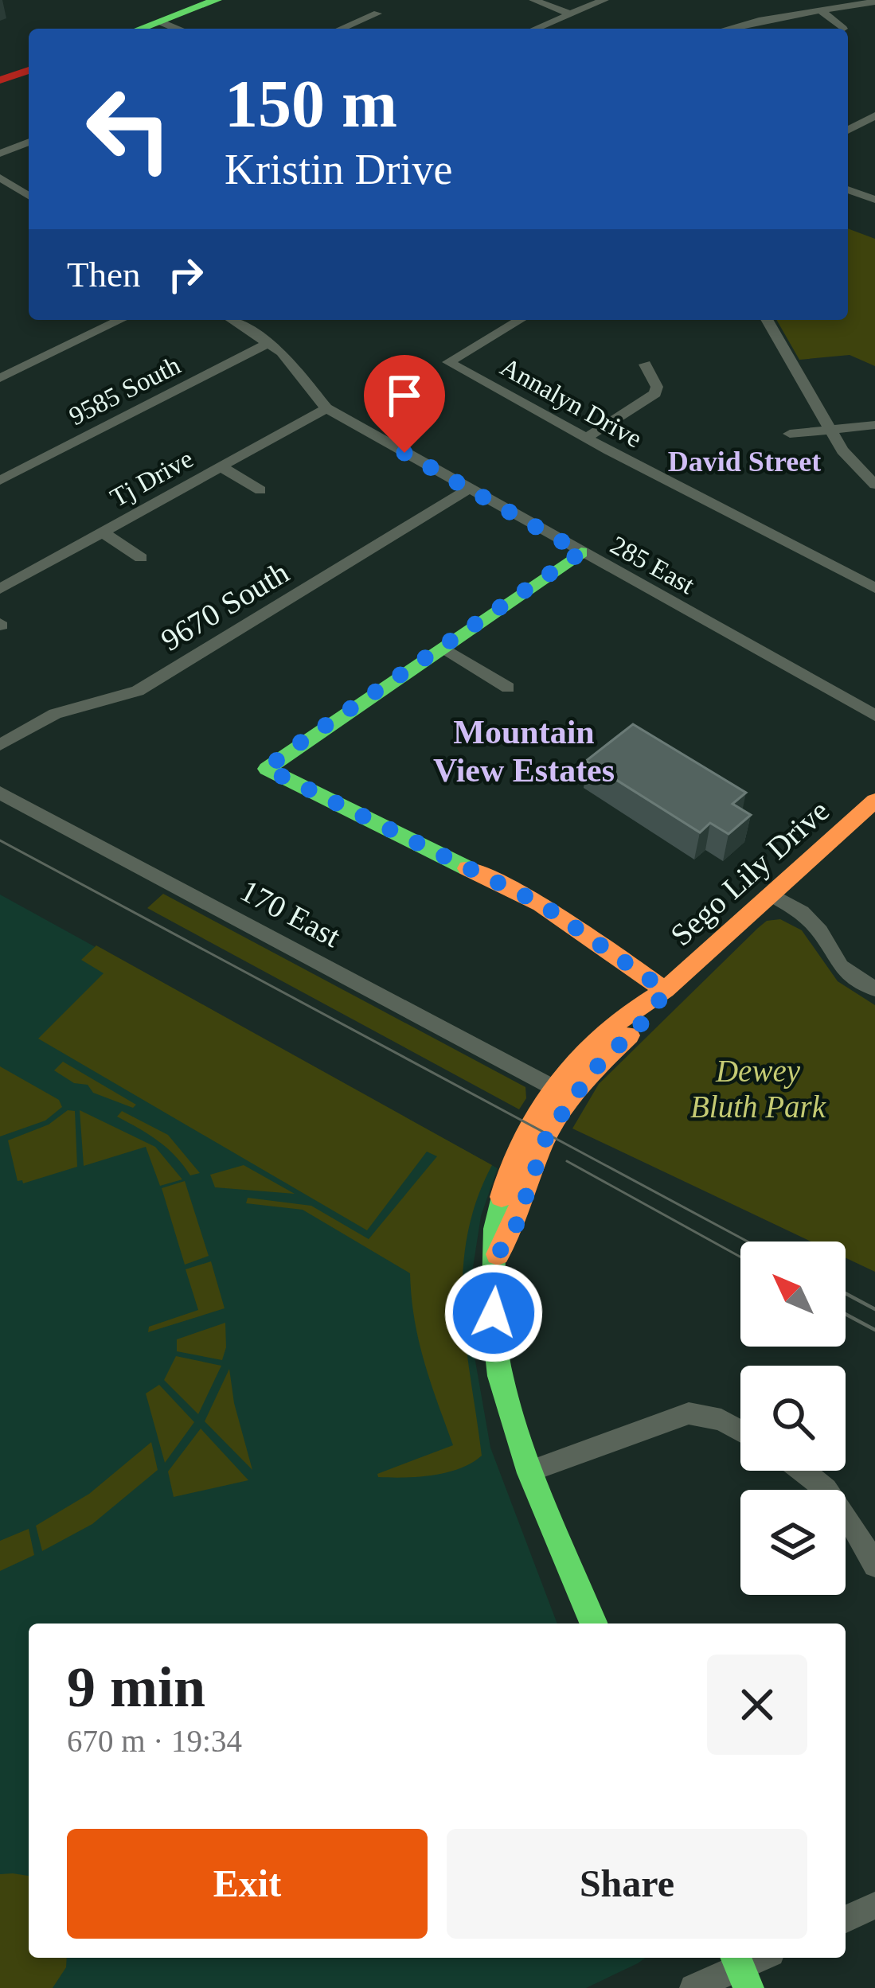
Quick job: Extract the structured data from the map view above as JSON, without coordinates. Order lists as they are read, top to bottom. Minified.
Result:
{"streets":{"main road":["Sego Lily Drive"],"street":["9585 South","Annalyn Drive","Tj Drive","285 East","9670 South","170 East"]},"crossings":[["9585 South","285 East"],["Tj Drive","285 East"],["285 East","9670 South"],["Sego Lily Drive","170 East"]],"districts":["David Street","Mountain View Estates"],"parks":["Dewey Bluth Park"],"north":"top left","page":{"turn":["150 m","Kristin Drive"],"then":"Then","heading":["9 min","670 m · 19:34"],"buttons":["Exit","Share"]}}
